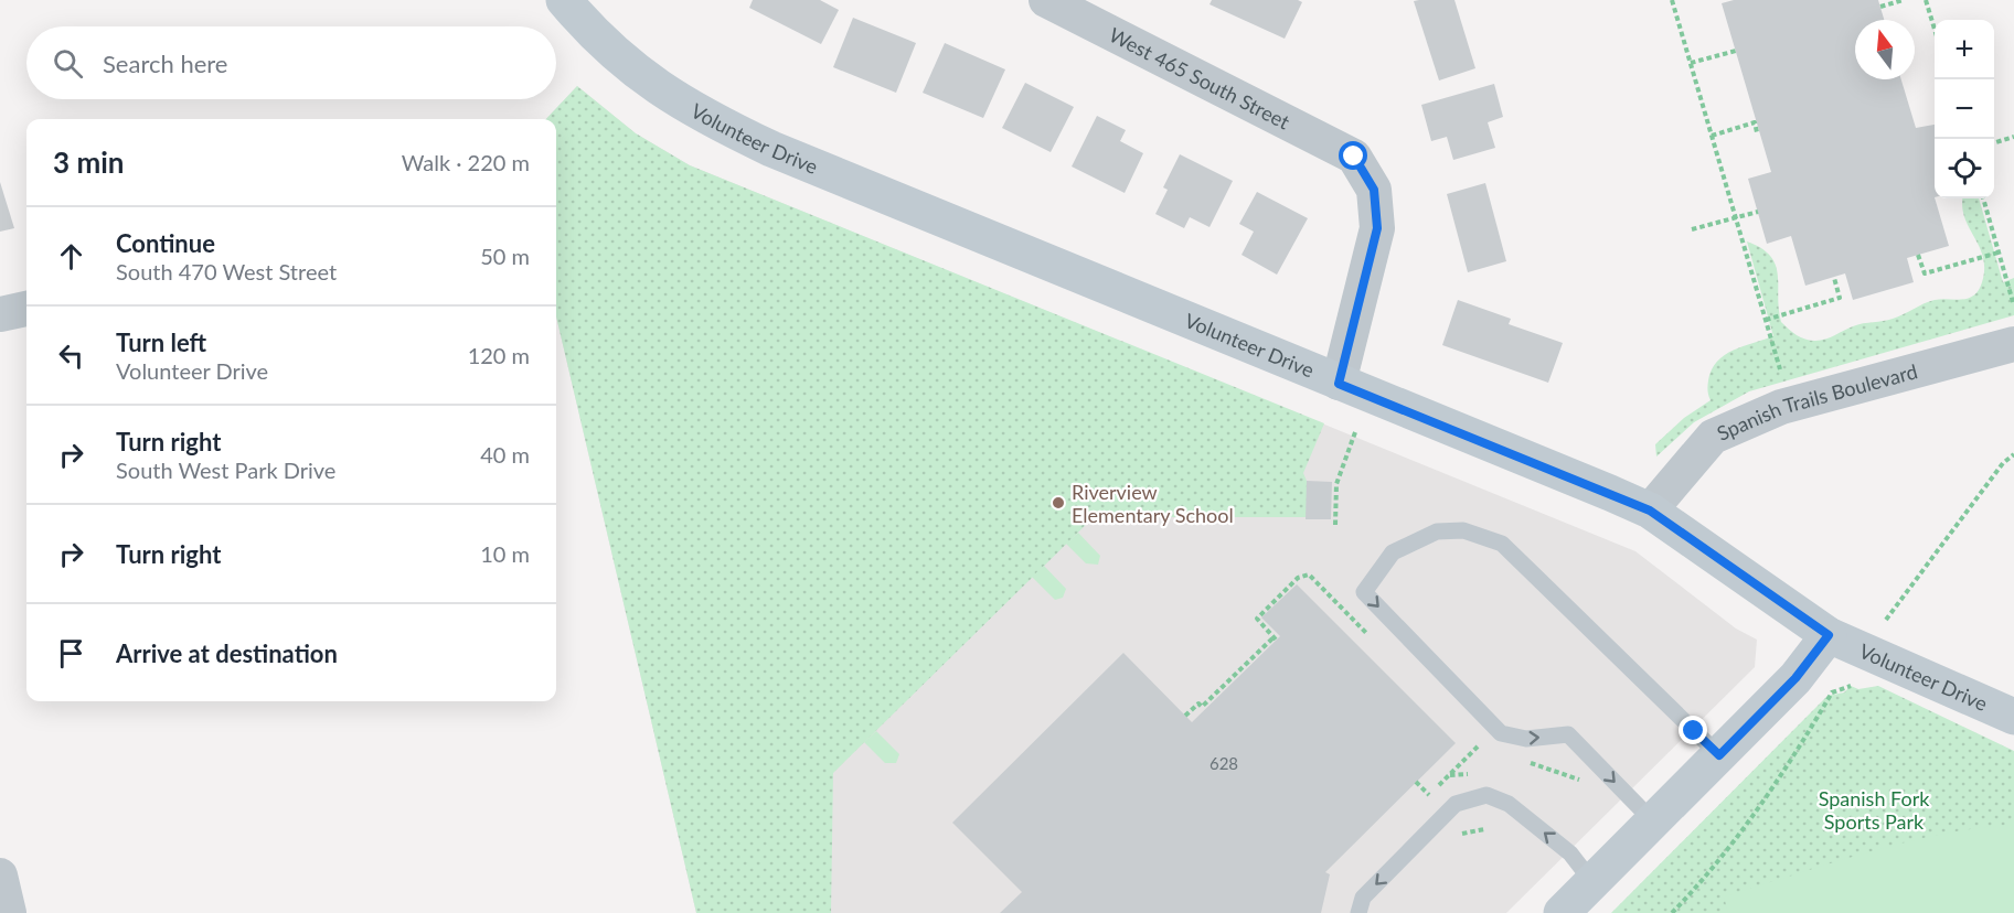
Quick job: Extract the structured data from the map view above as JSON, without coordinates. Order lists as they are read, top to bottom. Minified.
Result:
{"streets":{"street":["West 465 South Street","Volunteer Drive","Spanish Trails Boulevard"]},"crossings":[["West 465 South Street","Volunteer Drive"],["Volunteer Drive","Spanish Trails Boulevard"]],"parks":["Spanish Fork Sports Park"],"places":["Riverview Elementary School"],"house_numbers":["628"],"north":"top","page":{"map_buttons":["+","−"],"search":"Search here","heading":["3 min","Walk · 220 m"],"list":[["Continue","South 470 West Street","50 m"],["Turn left","Volunteer Drive","120 m"],["Turn right","South West Park Drive","40 m"],["Turn right","10 m"],"Arrive at destination"]}}
